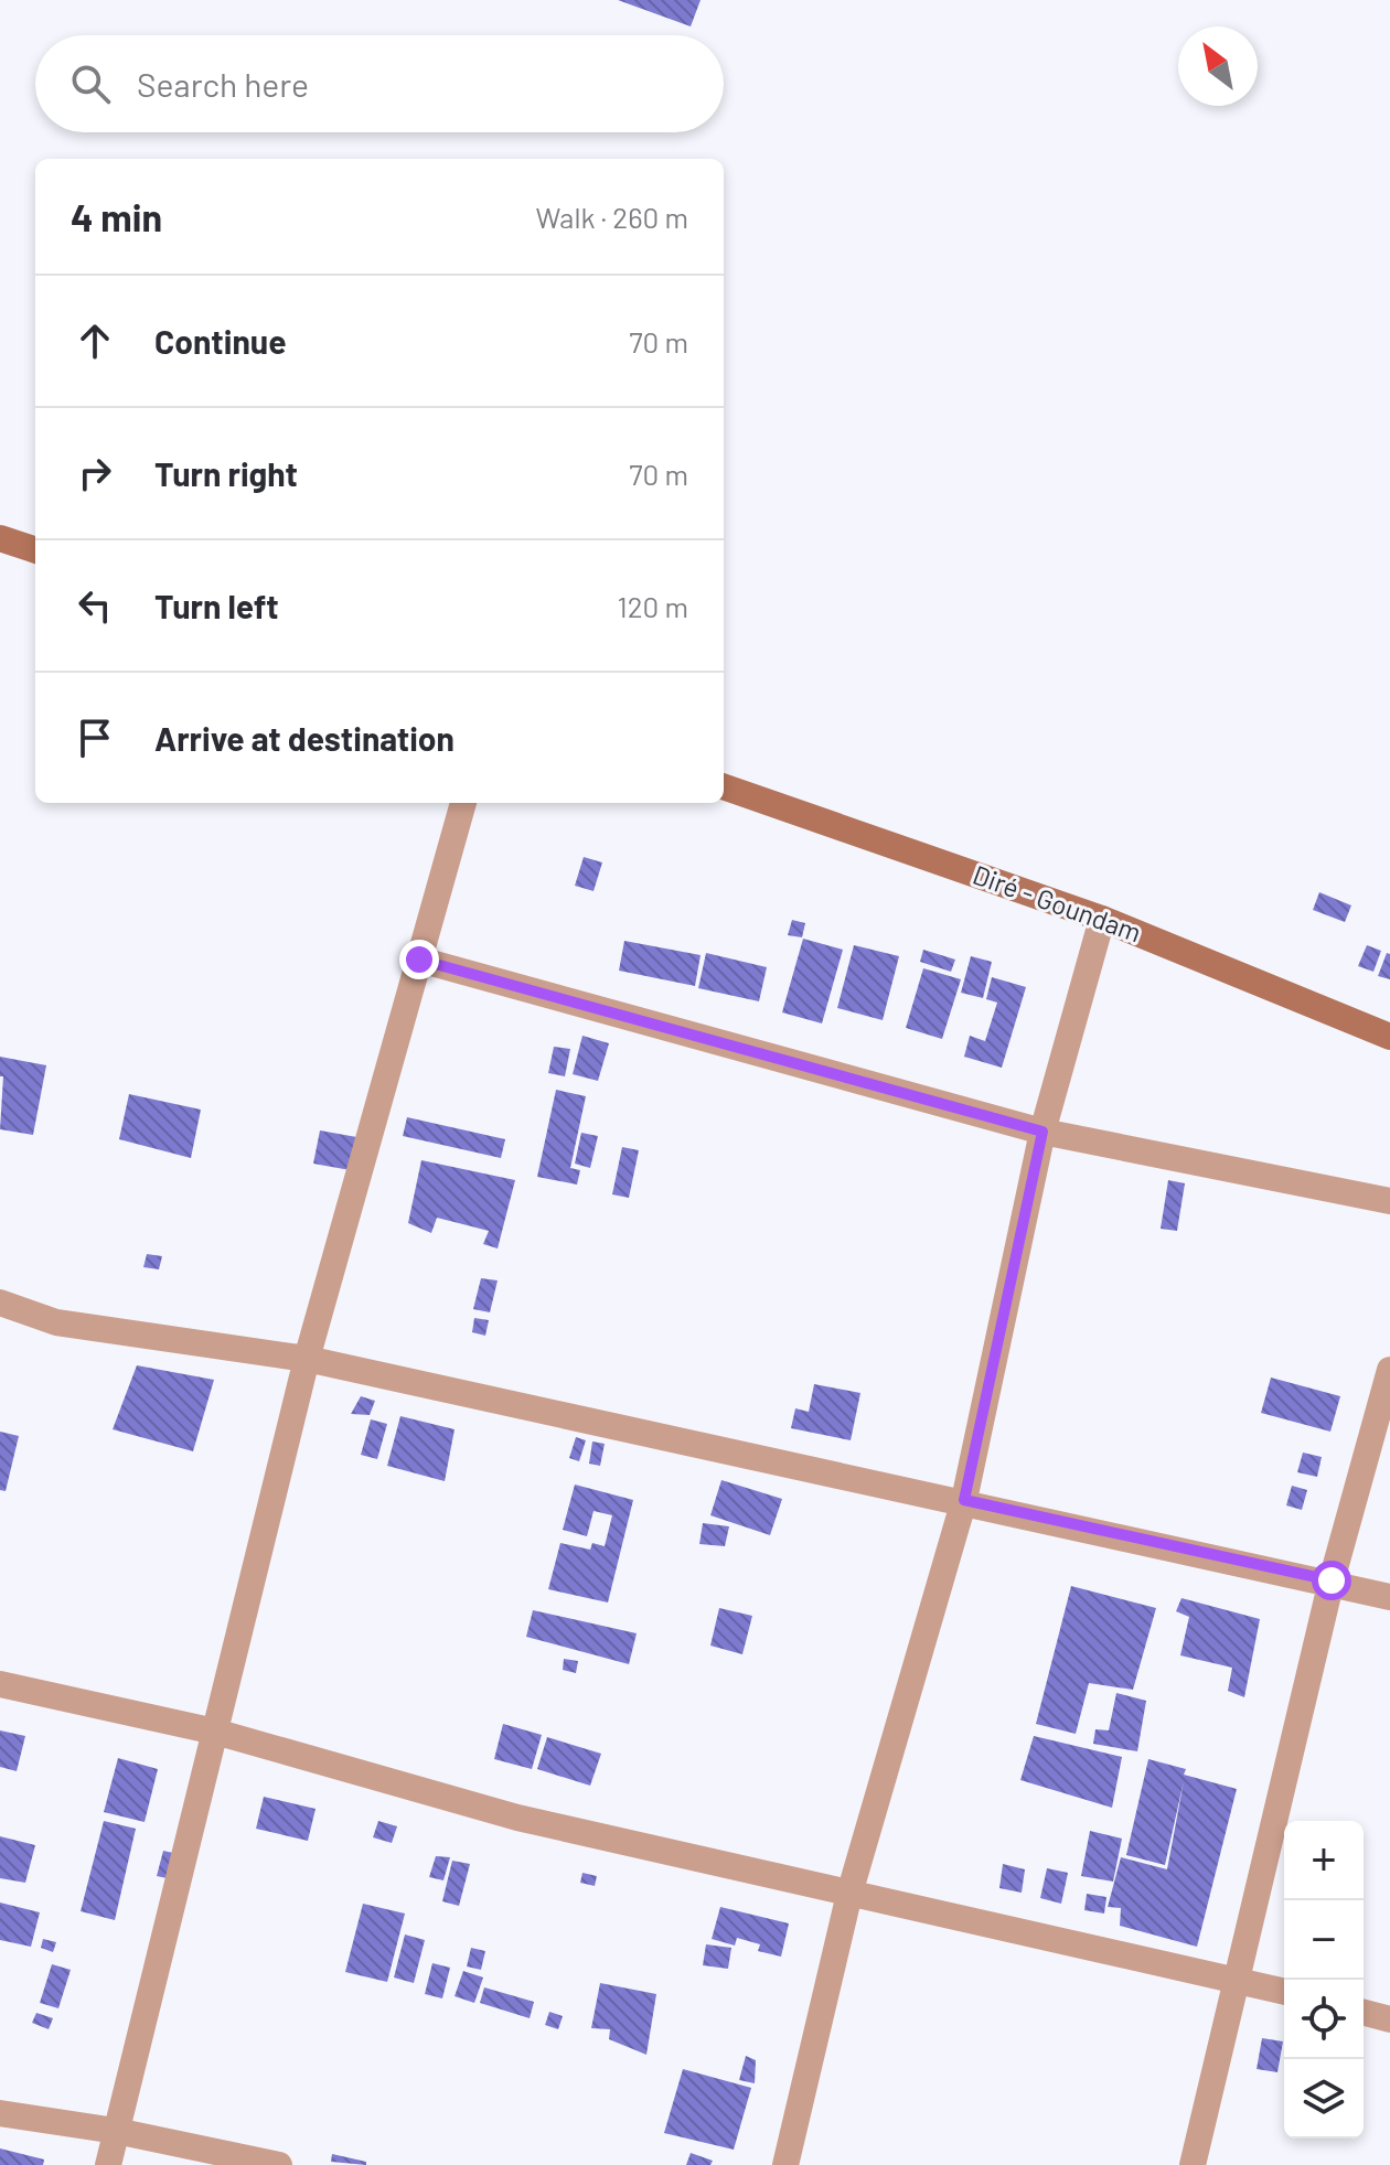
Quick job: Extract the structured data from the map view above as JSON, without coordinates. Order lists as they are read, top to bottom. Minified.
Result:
{"streets":{"main road":["Diré - Goundam"]},"north":"top left","page":{"search":"Search here","heading":["4 min","Walk · 260 m"],"list":[["Continue","70 m"],["Turn right","70 m"],["Turn left","120 m"],"Arrive at destination"],"map_buttons":["+","−"]}}
